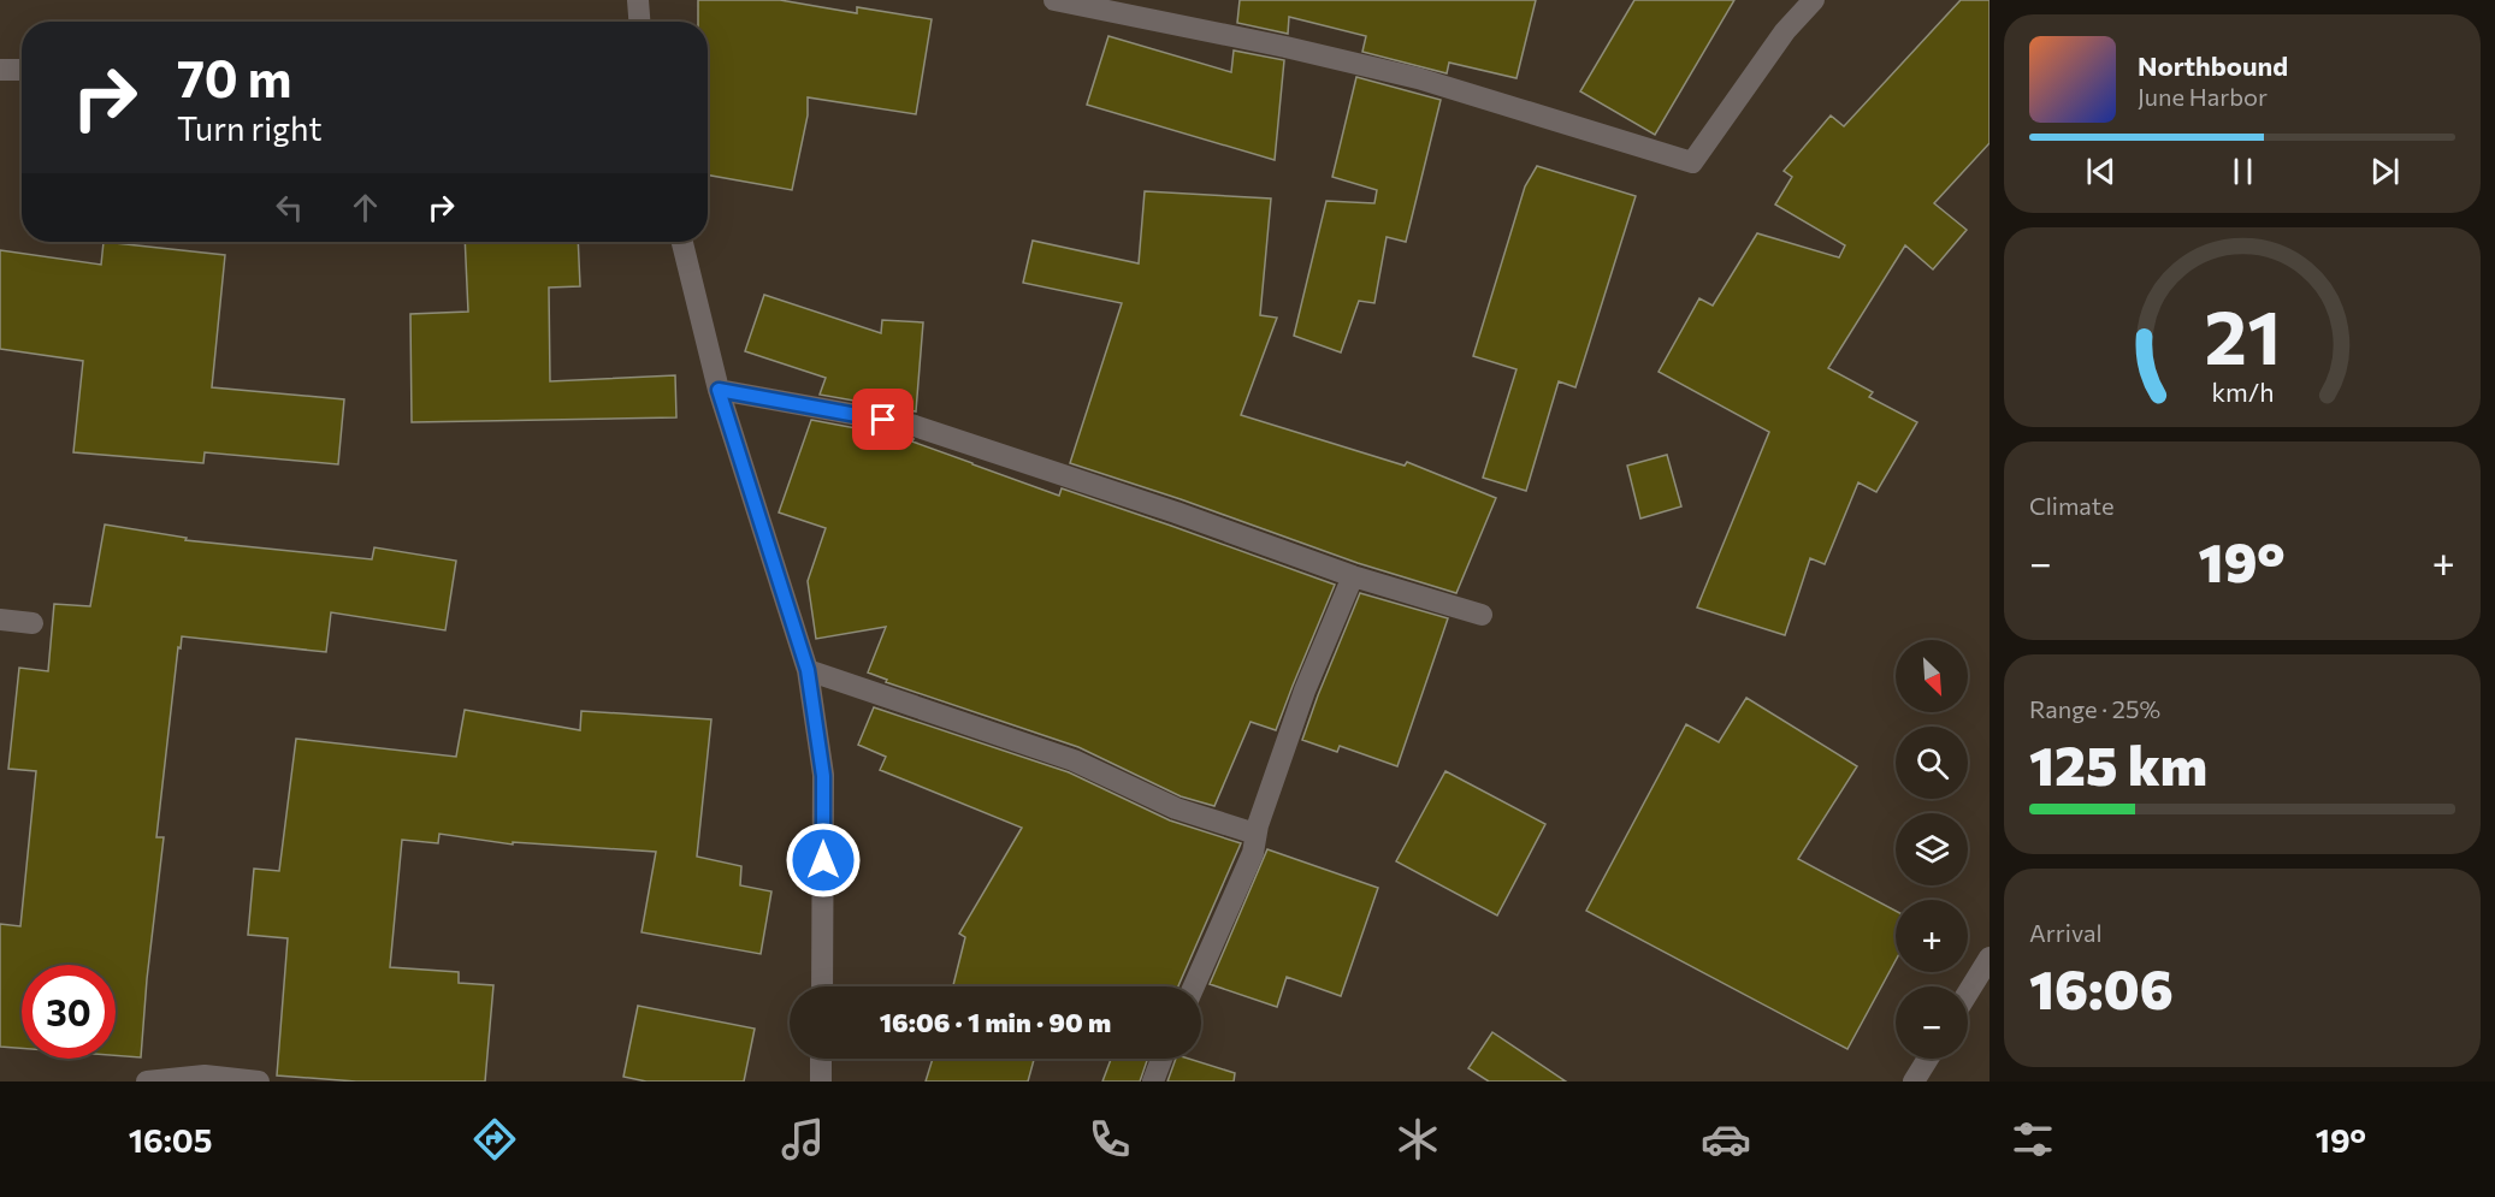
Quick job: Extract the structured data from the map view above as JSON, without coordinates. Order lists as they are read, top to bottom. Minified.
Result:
{"north":"bottom right","page":{"turn":["70 m","Turn right"],"song":["Northbound","June Harbor"],"tile":["Climate",["Range · 25%","125 km"],["Arrival","16:06"]],"heat":["−","19°","+"],"map_buttons":["+","−"],"limit":"30","trip":"16:06 · 1 min · 90 m","tabs":["16:05","19°"],"gauge":["21","km/h"]}}
